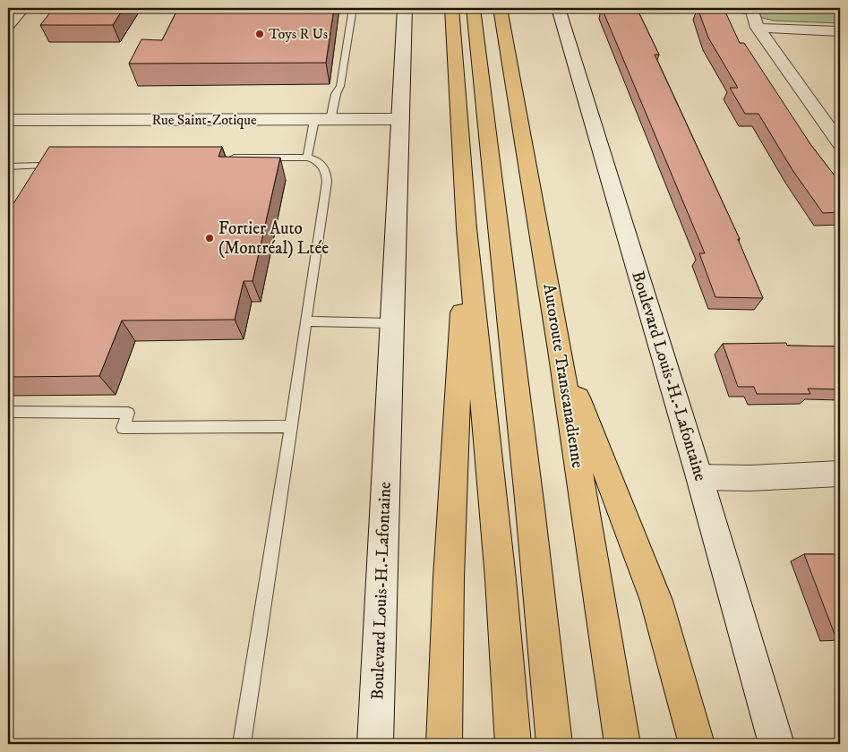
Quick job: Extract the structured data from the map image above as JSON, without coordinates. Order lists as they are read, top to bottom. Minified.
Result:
{"streets":{"highway":["Autoroute Transcanadienne"],"main road":["Rue Saint-Zotique","Boulevard Louis-H.-Lafontaine"]},"crossings":[["Rue Saint-Zotique","Boulevard Louis-H.-Lafontaine"]],"places":["Toys R Us","Fortier Auto (Montréal) Ltée"]}
